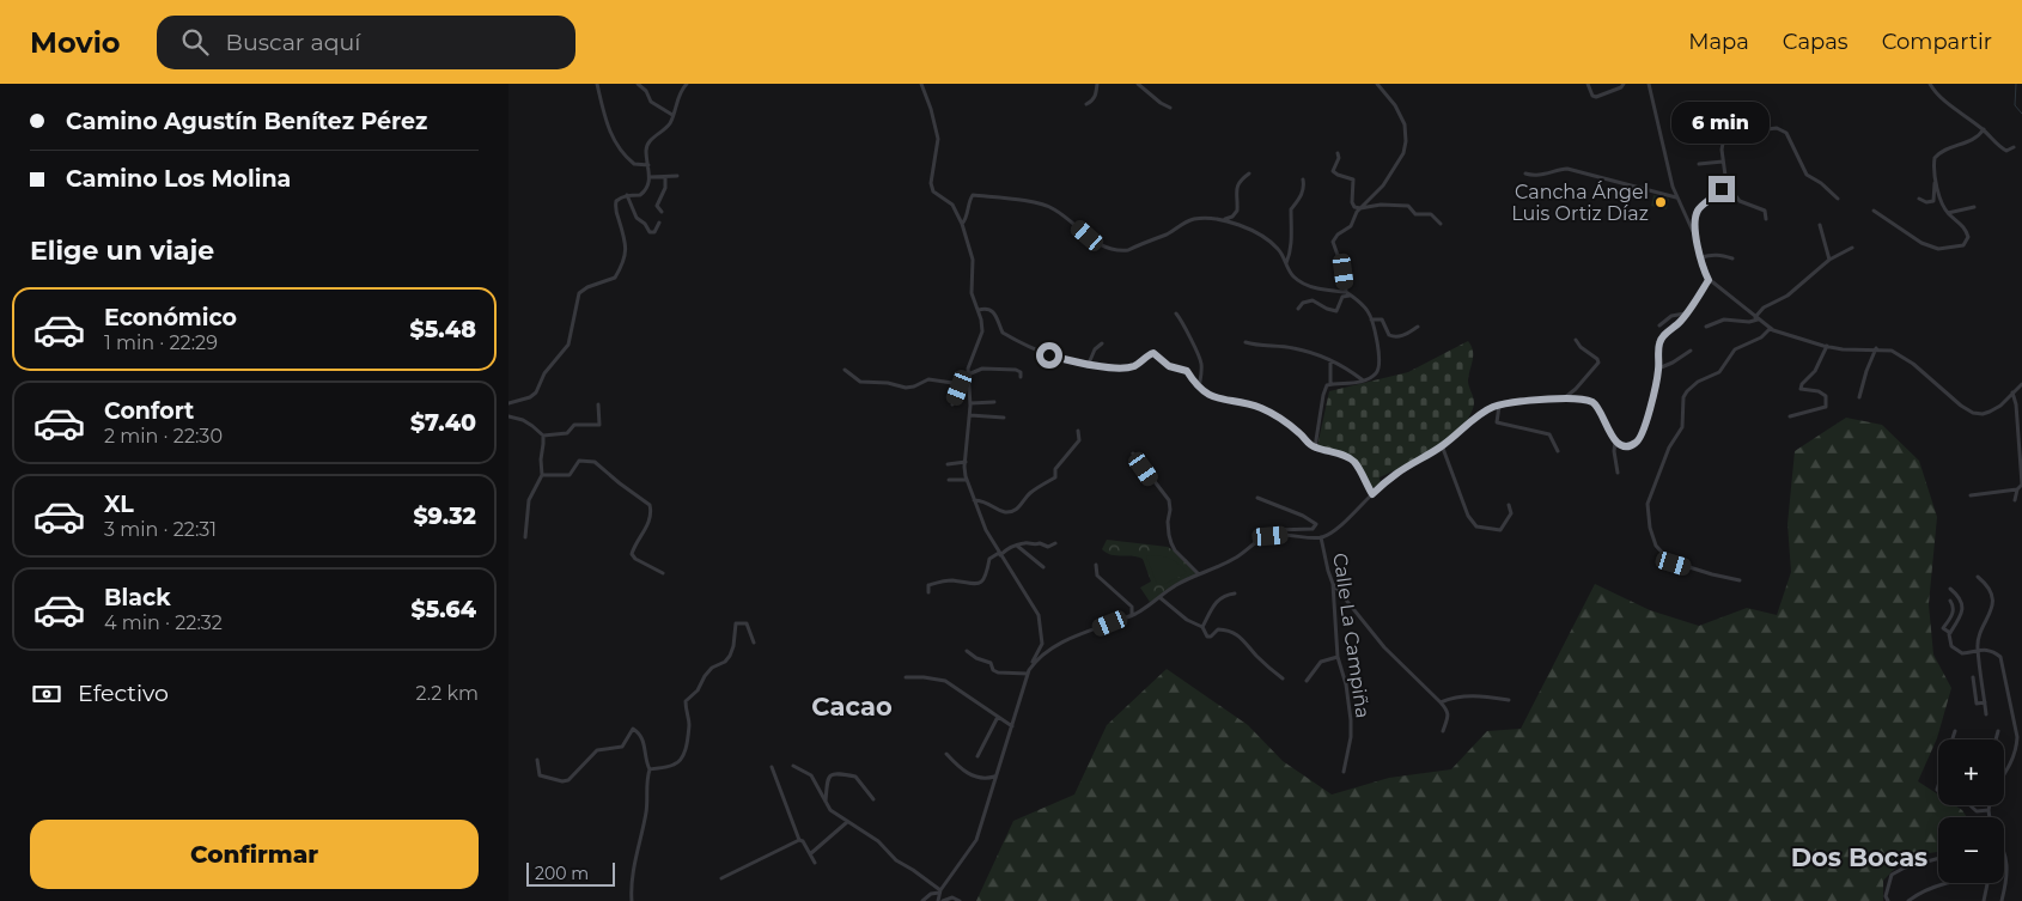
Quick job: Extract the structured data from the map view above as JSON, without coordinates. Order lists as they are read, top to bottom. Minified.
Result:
{"streets":{"street":["Calle La Campiña"]},"districts":["Cacao","Dos Bocas"],"places":["Cancha Ángel Luis Ortiz Díaz"],"scale_bar":"200 m","page":{"header":"Movio","search":"Buscar aquí","nav":["Mapa","Capas","Compartir"],"banner":["Camino Agustín Benítez Pérez","Camino Los Molina"],"bubble":"6 min","heading":"Elige un viaje","list":[{"name":"Económico","note":"1 min · 22:29","value":"$5.48"},{"name":"Confort","note":"2 min · 22:30","value":"$7.40"},{"name":"XL","note":"3 min · 22:31","value":"$9.32"},{"name":"Black","note":"4 min · 22:32","value":"$5.64"}],"pay":["Efectivo","2.2 km"],"map_buttons":["+","−"],"buttons":"Confirmar","scale":"200 m"}}
